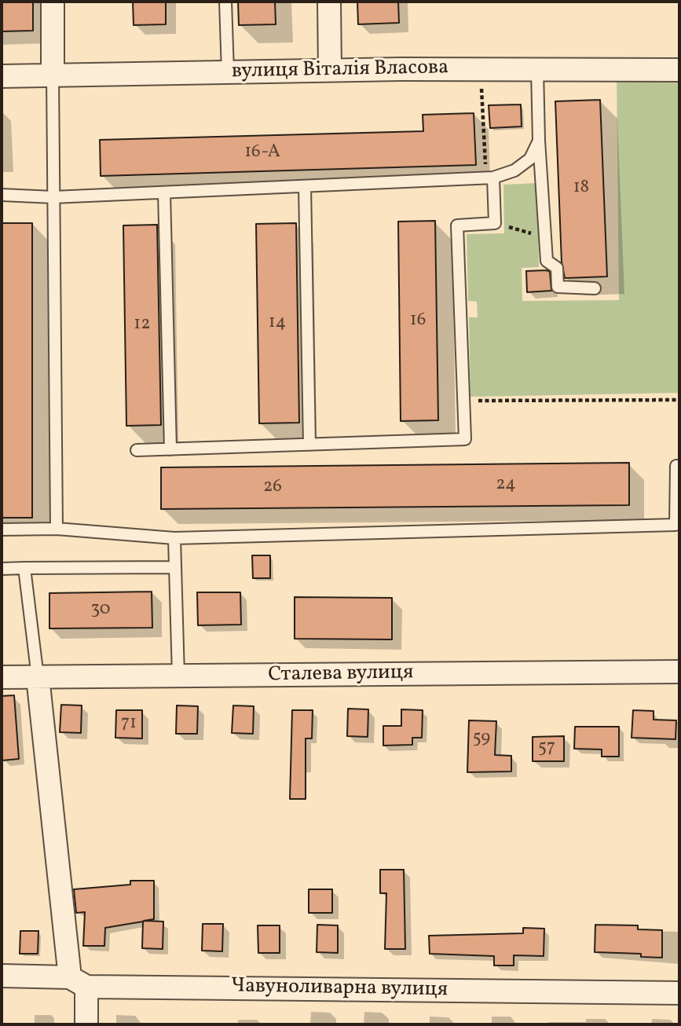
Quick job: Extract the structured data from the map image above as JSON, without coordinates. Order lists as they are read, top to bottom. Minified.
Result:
{"streets":{"street":["вулиця Віталія Власова","Сталева вулиця","Чавуноливарна вулиця"]},"house_numbers":["16-А","18","16","14","12","24","26","30","71","59","57"]}
